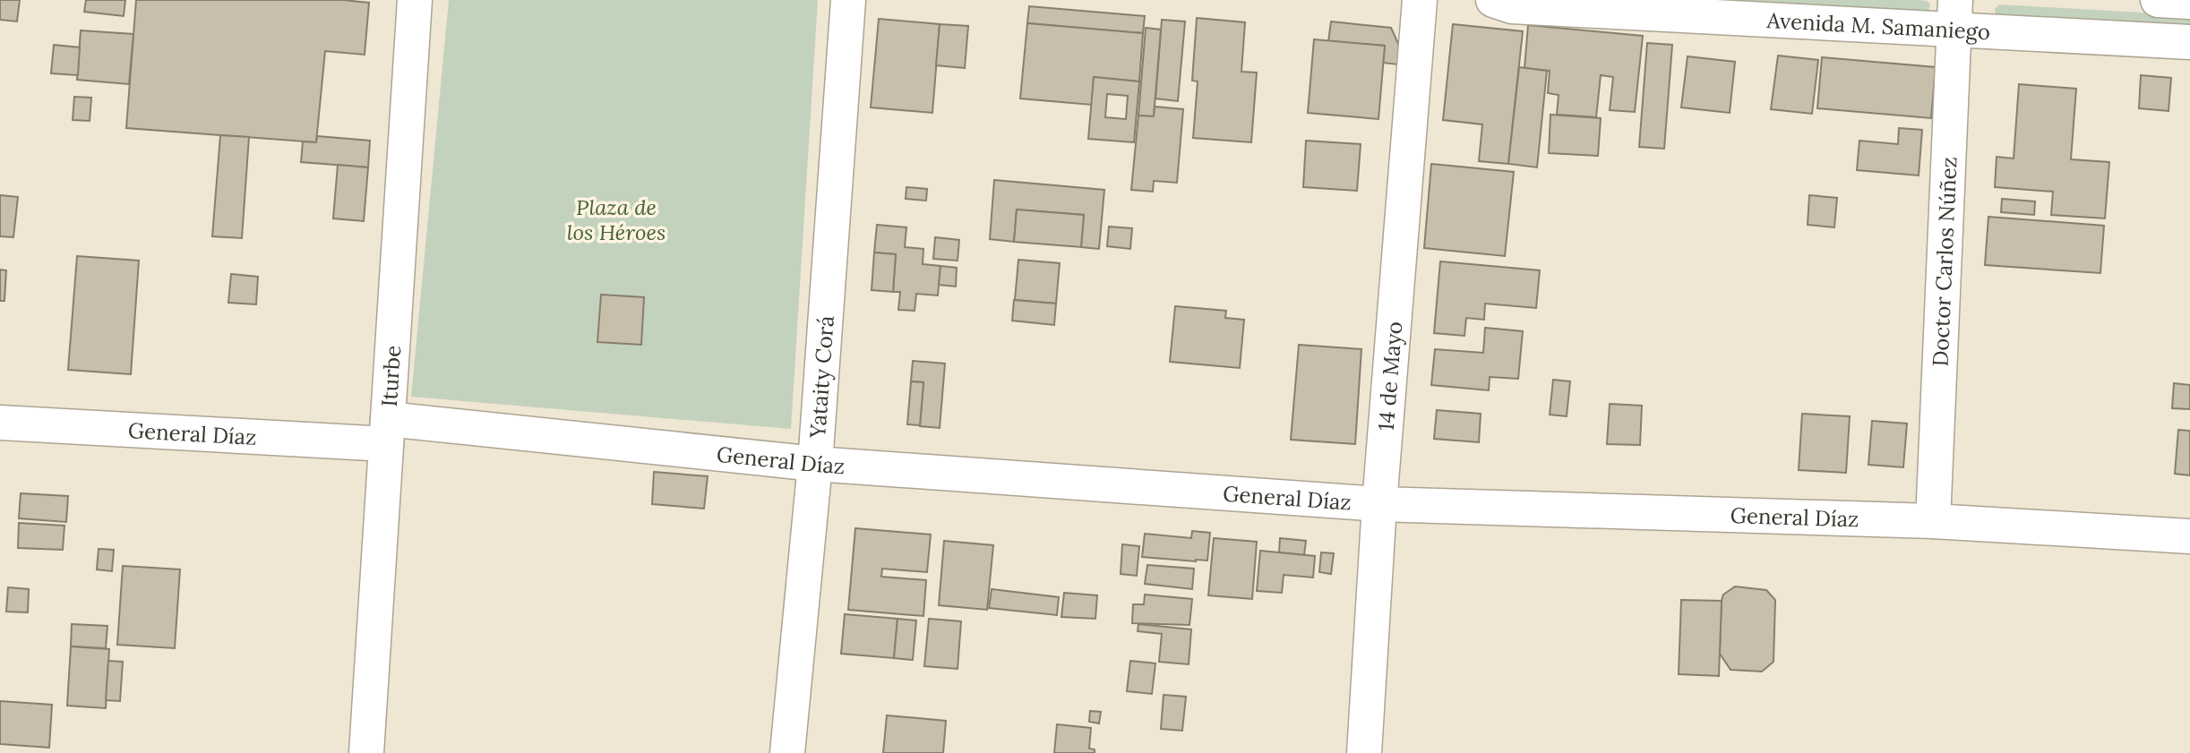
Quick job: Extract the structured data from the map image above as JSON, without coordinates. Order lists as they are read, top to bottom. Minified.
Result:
{"streets":{"street":["Avenida M. Samaniego","Doctor Carlos Núñez","Iturbe","14 de Mayo","Yataity Corá","General Díaz"]},"crossings":[["Avenida M. Samaniego","Doctor Carlos Núñez"],["Doctor Carlos Núñez","General Díaz"],["Iturbe","General Díaz"],["14 de Mayo","General Díaz"],["Yataity Corá","General Díaz"]],"parks":["Plaza de los Héroes"]}
